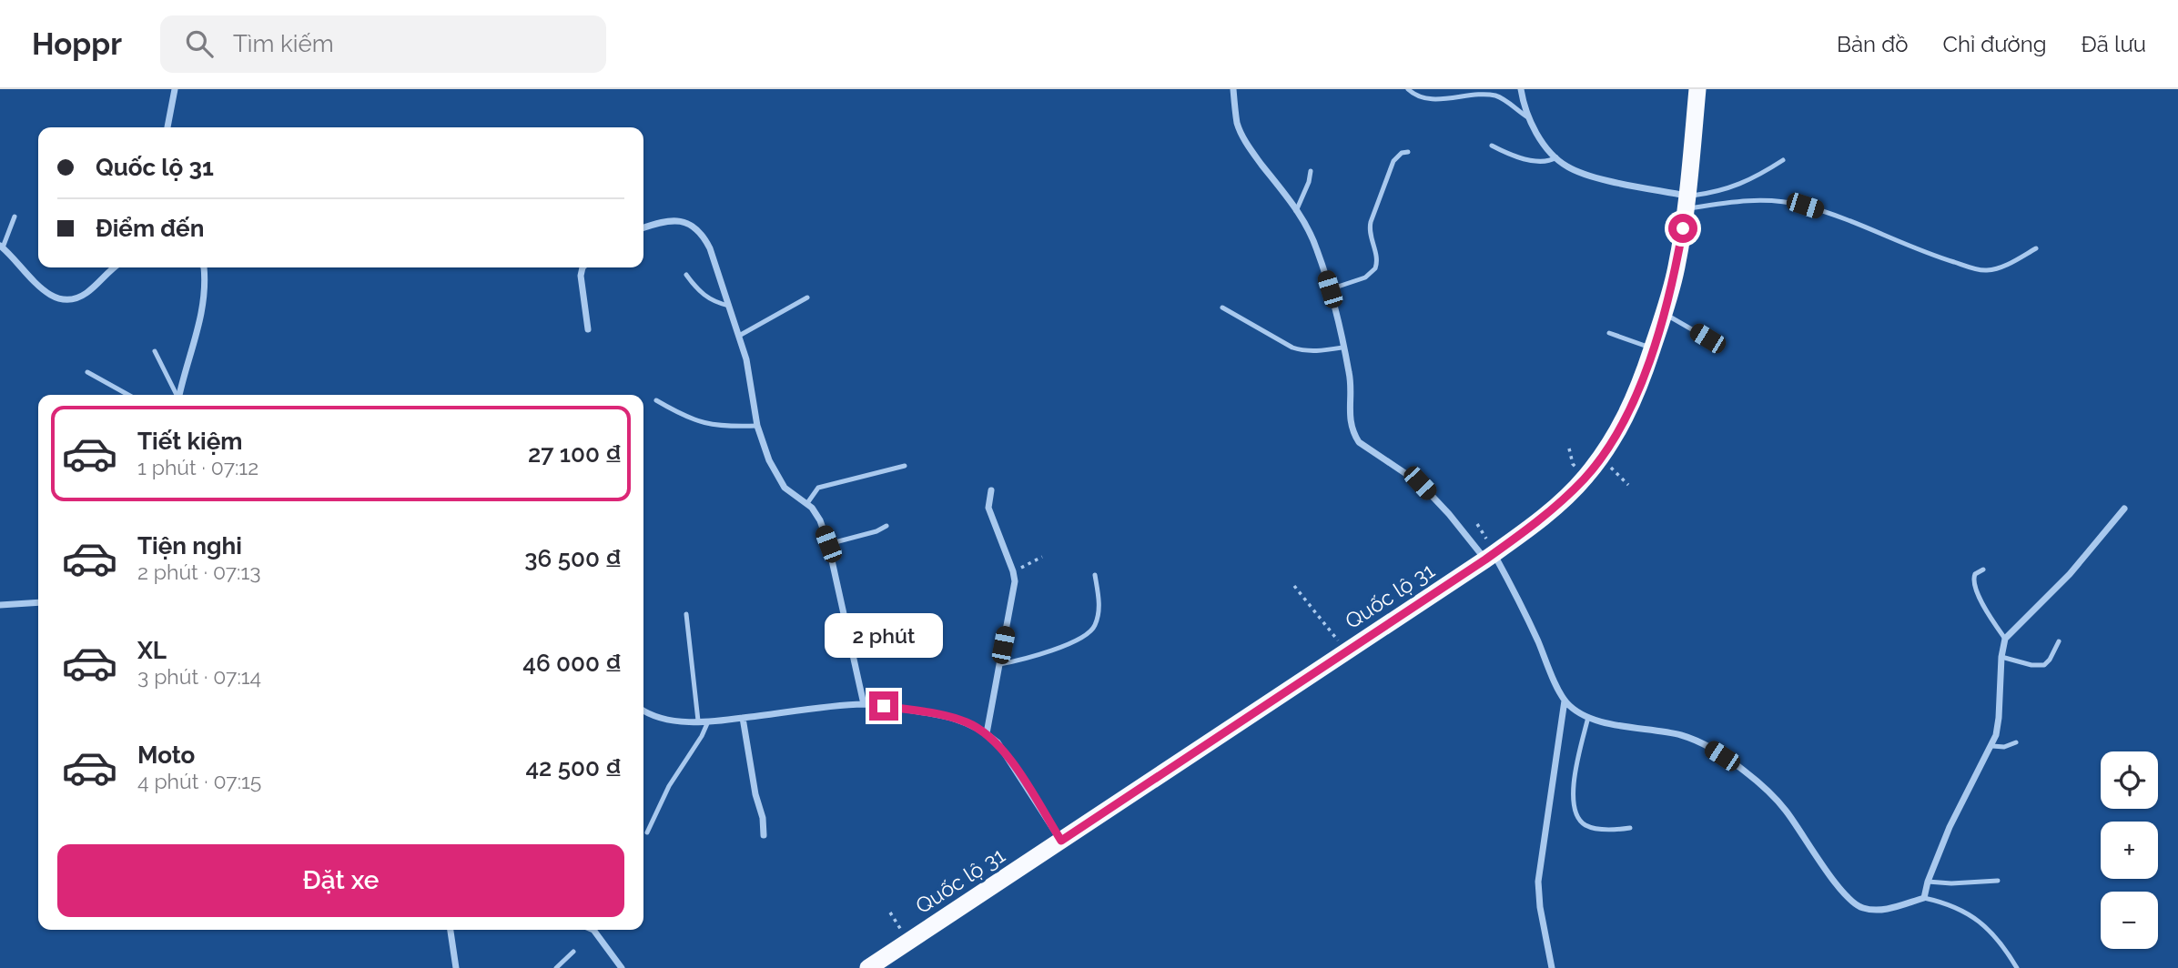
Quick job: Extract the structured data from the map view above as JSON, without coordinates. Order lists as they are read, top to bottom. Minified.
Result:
{"streets":{"highway":["Quốc lộ 31"]},"page":{"header":"Hoppr","search":"Tìm kiếm","nav":["Bản đồ","Chỉ đường","Đã lưu"],"banner":["Quốc lộ 31","Điểm đến"],"list":[{"name":"Tiết kiệm","note":"1 phút · 07:12","value":"27 100 ₫"},{"name":"Tiện nghi","note":"2 phút · 07:13","value":"36 500 ₫"},{"name":"XL","note":"3 phút · 07:14","value":"46 000 ₫"},{"name":"Moto","note":"4 phút · 07:15","value":"42 500 ₫"}],"bubble":"2 phút","map_buttons":["+","−"],"buttons":"Đặt xe"}}
